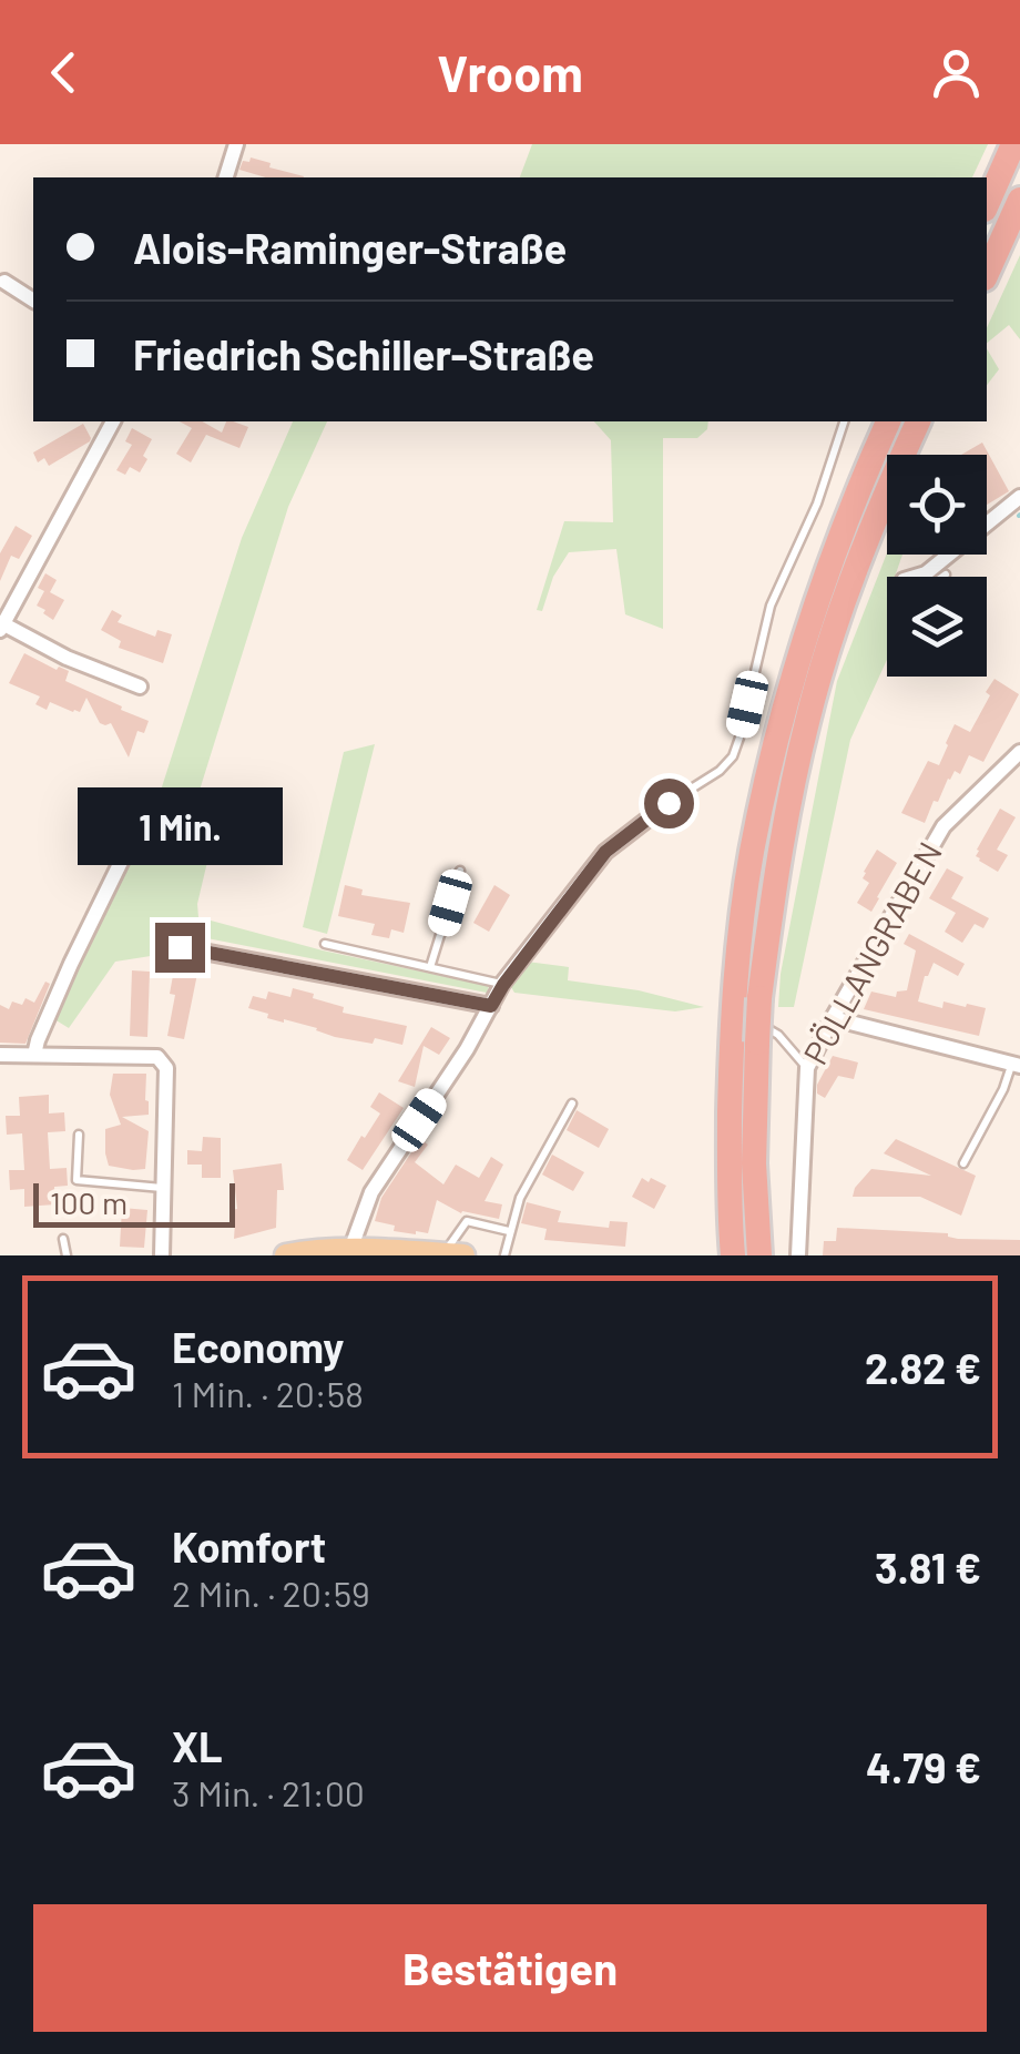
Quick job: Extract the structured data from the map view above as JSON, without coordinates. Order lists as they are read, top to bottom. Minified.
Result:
{"streets":{"street":["PÖLLANGRABEN"]},"scale_bar":"100 m","page":{"header":"Vroom","banner":["Alois-Raminger-Straße","Friedrich Schiller-Straße"],"bubble":"1 Min.","scale":"100 m","list":[{"name":"Economy","note":"1 Min. · 20:58","value":"2.82 €"},{"name":"Komfort","note":"2 Min. · 20:59","value":"3.81 €"},{"name":"XL","note":"3 Min. · 21:00","value":"4.79 €"}],"buttons":"Bestätigen"}}
